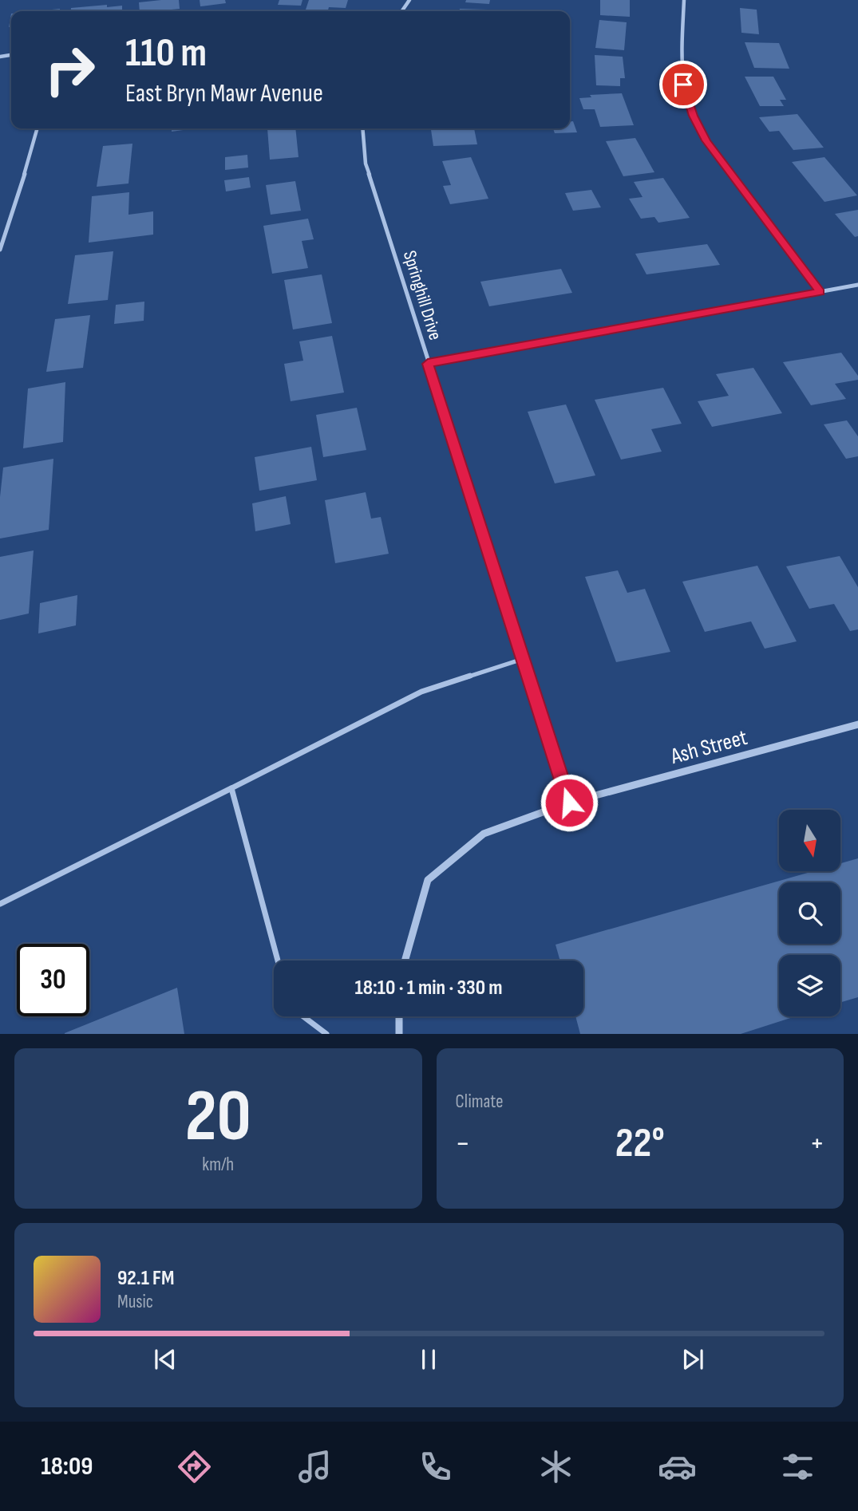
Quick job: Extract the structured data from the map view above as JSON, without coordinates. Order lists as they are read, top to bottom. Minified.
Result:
{"streets":{"street":["Springhill Drive","Ash Street"]},"crossings":[["Springhill Drive","Ash Street"]],"north":"bottom","page":{"turn":["110 m","East Bryn Mawr Avenue"],"limit":"30","trip":"18:10 · 1 min · 330 m","tile":[["20","km/h"],"Climate"],"heat":["−","22°","+"],"song":["92.1 FM","Music"],"tabs":"18:09"}}
